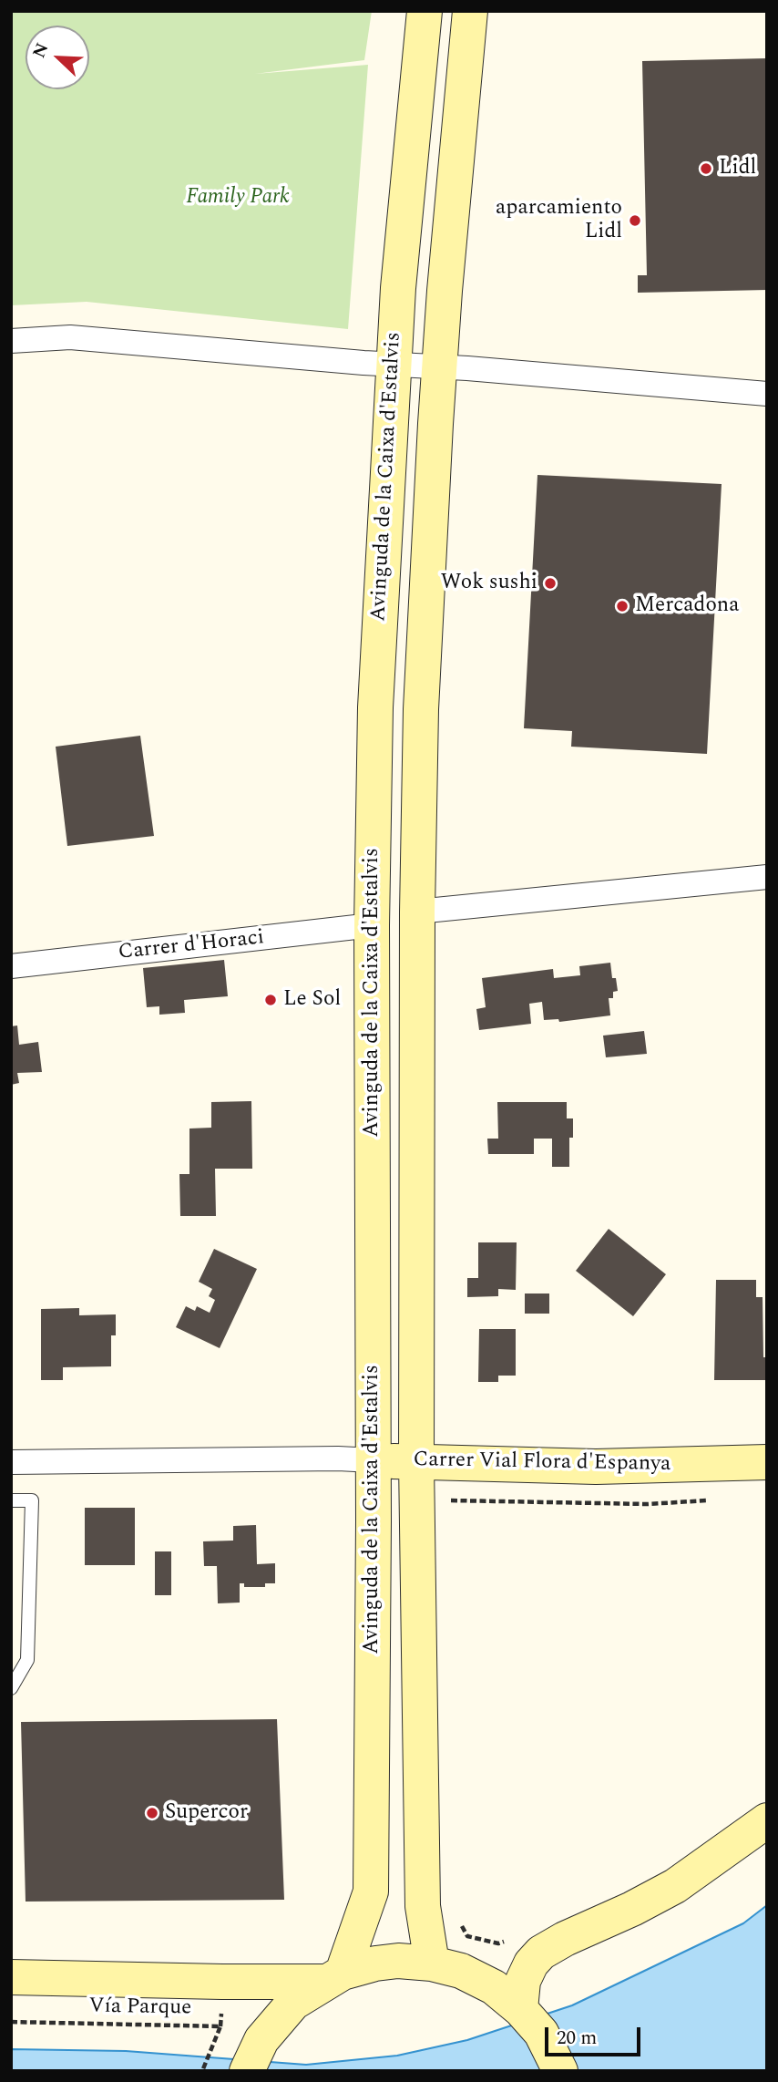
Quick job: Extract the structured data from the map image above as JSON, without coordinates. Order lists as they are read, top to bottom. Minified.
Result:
{"streets":{"main road":["Avinguda de la Caixa d'Estalvis","Carrer Vial Flora d'Espanya"],"street":["Carrer d'Horaci"],"path":["Vía Parque"]},"crossings":[["Avinguda de la Caixa d'Estalvis","Carrer d'Horaci"],["Avinguda de la Caixa d'Estalvis","Carrer Vial Flora d'Espanya"]],"parks":["Family Park"],"places":["Lidl","aparcamiento Lidl","Wok sushi","Mercadona","Le Sol","Supercor"],"scale_bar":"20 m","north":"top left"}
